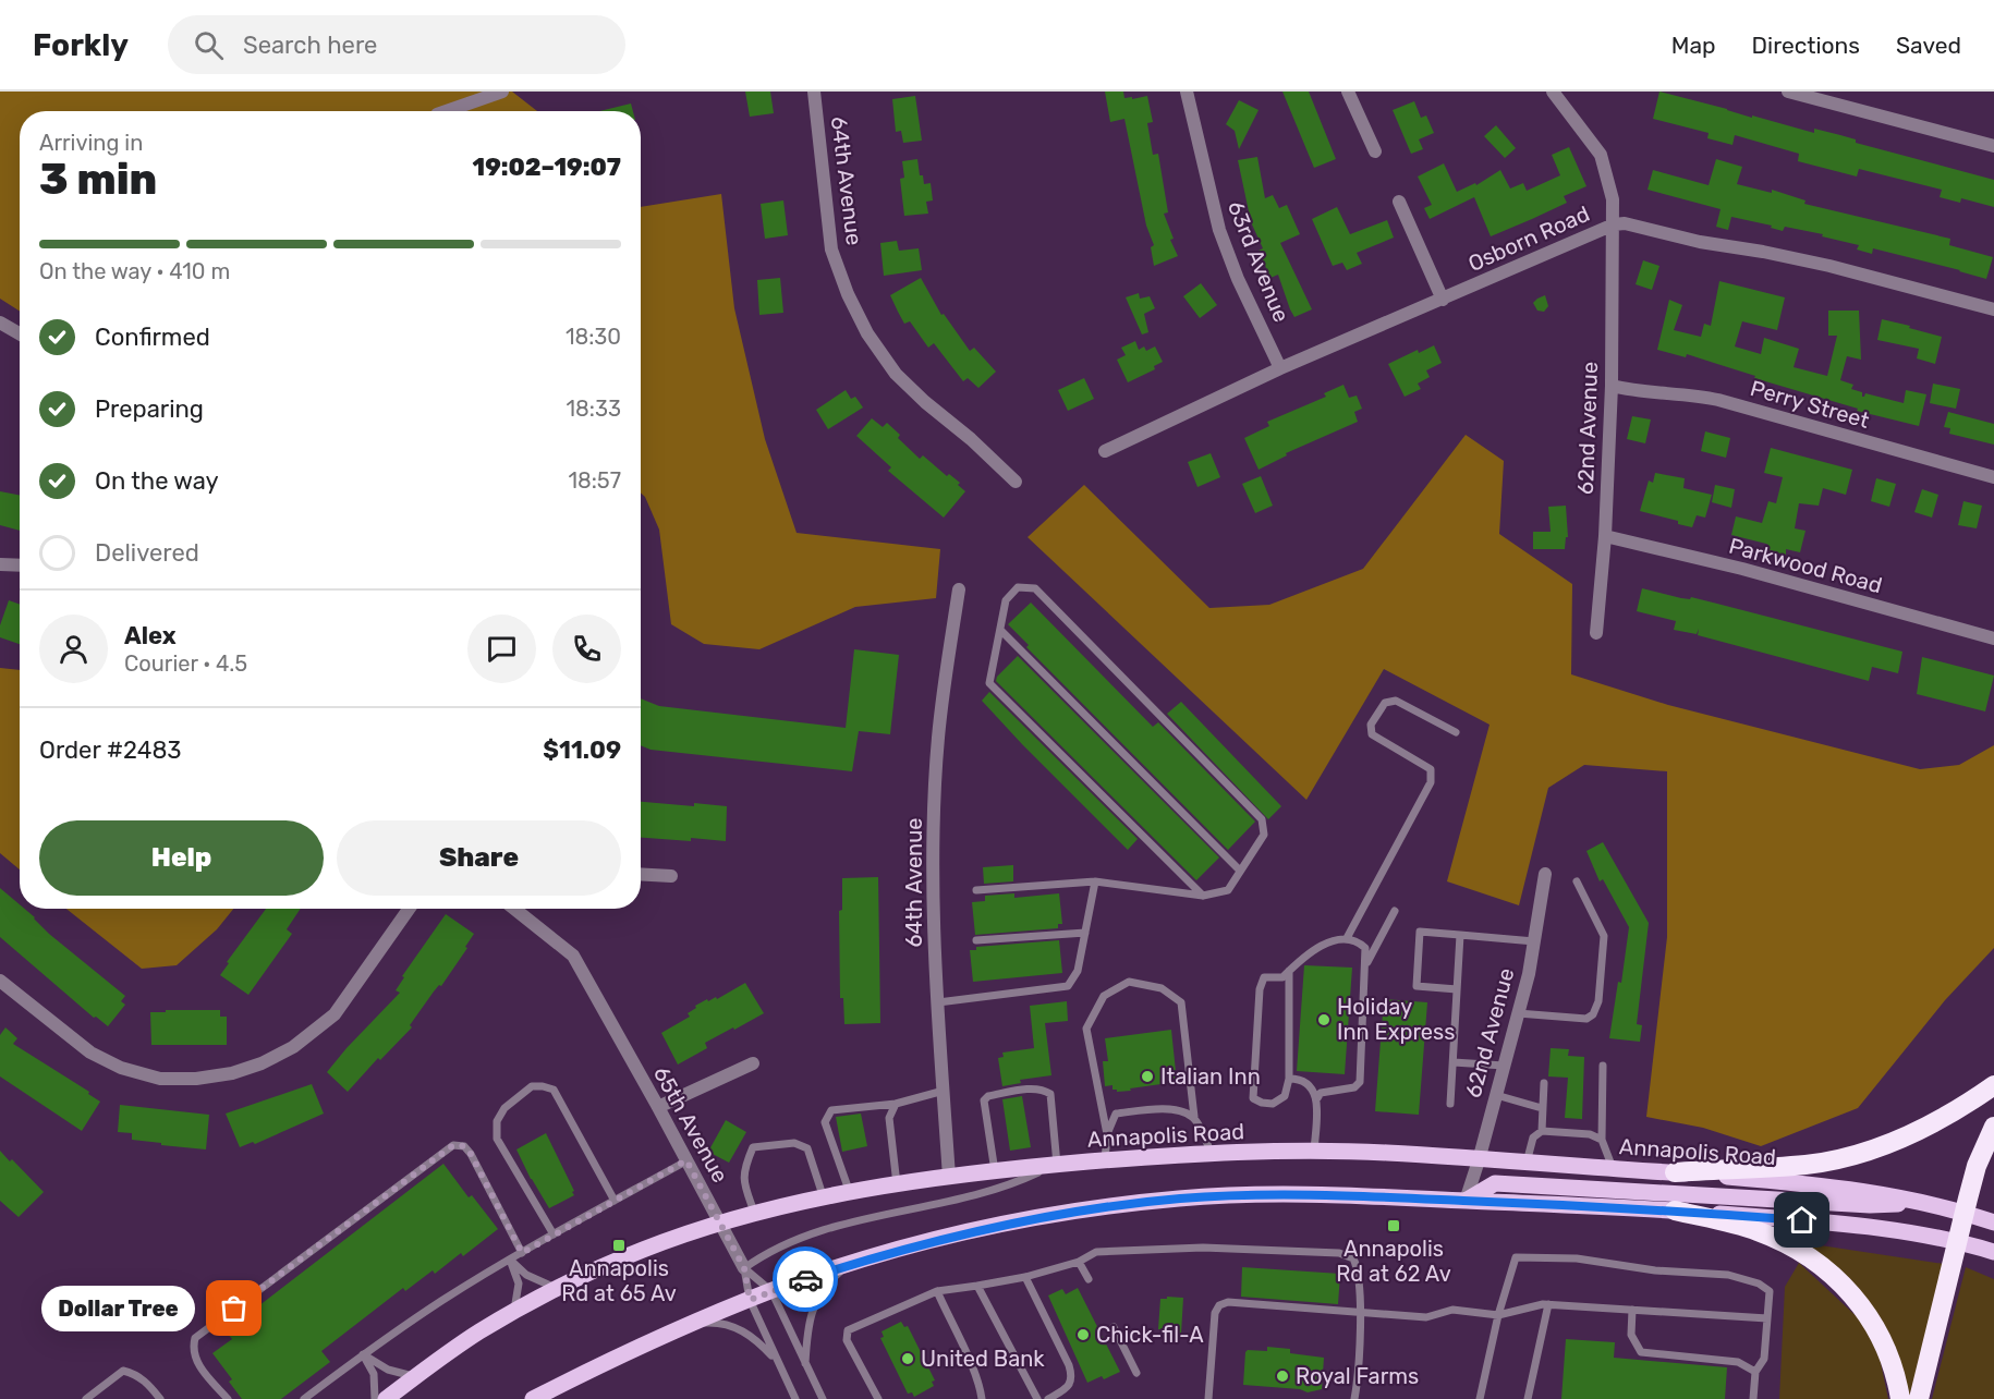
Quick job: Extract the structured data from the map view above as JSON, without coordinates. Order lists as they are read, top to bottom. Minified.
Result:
{"streets":{"main road":["Annapolis Road"],"street":["64th Avenue","Osborn Road","63rd Avenue","Perry Street","62nd Avenue","Parkwood Road","65th Avenue"]},"crossings":[["64th Avenue","Annapolis Road"],["Osborn Road","63rd Avenue"],["Osborn Road","62nd Avenue"],["Perry Street","62nd Avenue"],["62nd Avenue","Parkwood Road"],["62nd Avenue","Annapolis Road"],["65th Avenue","Annapolis Road"]],"places":{"other":["Holiday Inn Express","Italian Inn","Dollar Tree","Chick-fil-A","United Bank","Royal Farms"],"transit":["Annapolis Rd at 62 Av","Annapolis Rd at 65 Av"]},"page":{"header":"Forkly","search":"Search here","nav":["Map","Directions","Saved"],"heading":["3 min","Arriving in","19:02–19:07"],"panel":["Alex","Courier · 4.5","Order #2483","$11.09"],"bar":"On the way · 410 m","list":[["Confirmed","18:30"],["Preparing","18:33"],["On the way","18:57"],"Delivered"],"buttons":["Help","Share"],"bubble":"Dollar Tree"}}
